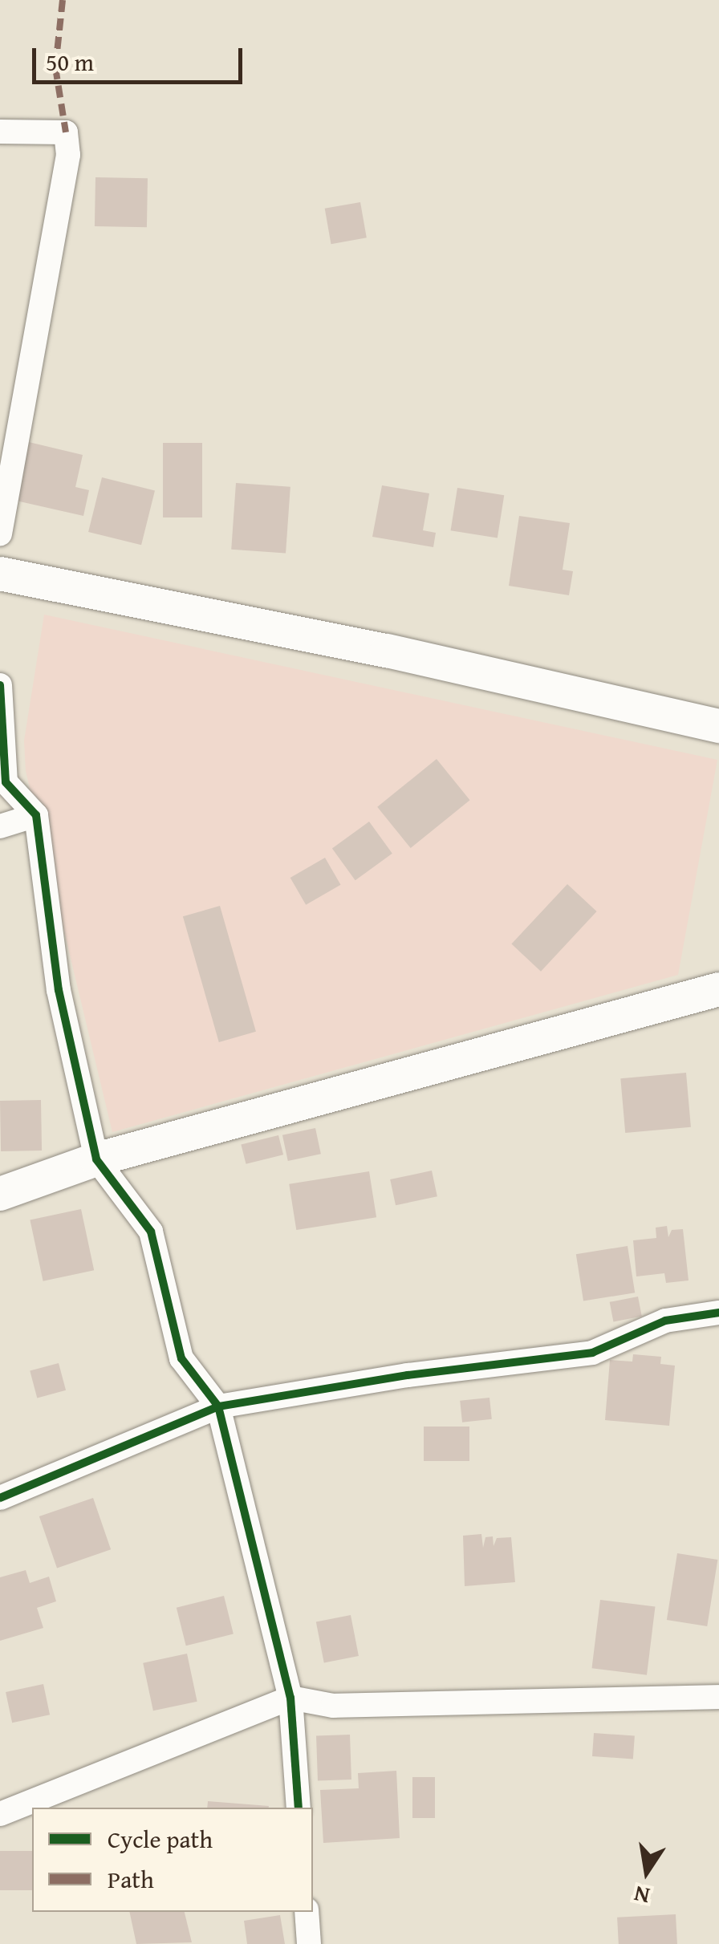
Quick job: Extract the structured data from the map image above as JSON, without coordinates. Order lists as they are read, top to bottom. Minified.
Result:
{"legend":["Cycle path","Path"],"scale_bar":"50 m","north":"bottom"}
